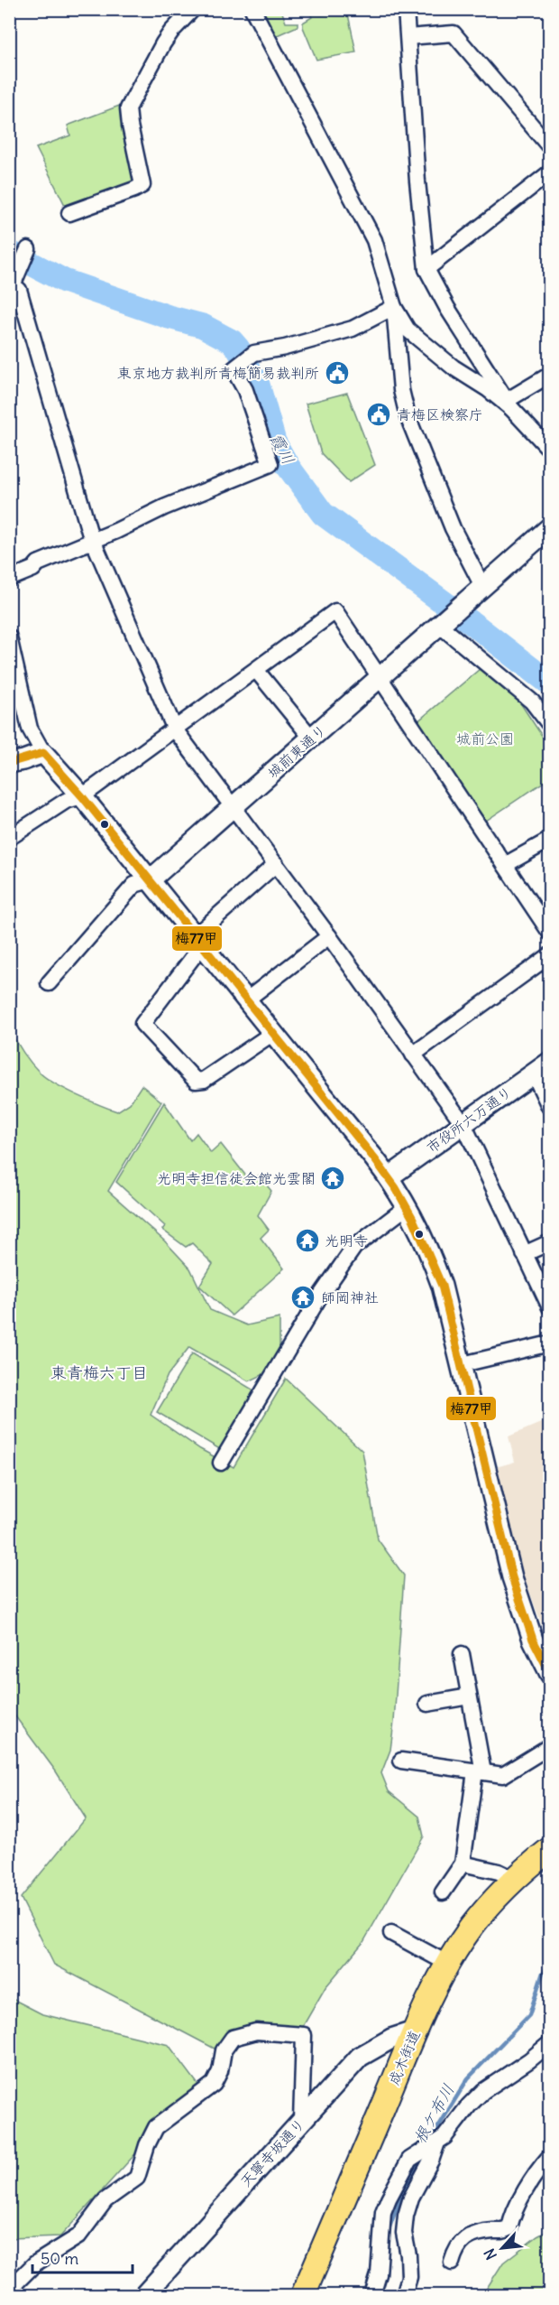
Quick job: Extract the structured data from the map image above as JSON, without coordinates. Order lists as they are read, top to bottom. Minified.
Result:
{"streets":{"main road":["成木街道"],"street":["城前東通り","市役所六万通り","天寧寺坂通り"]},"crossings":[["成木街道","天寧寺坂通り"]],"districts":["東青梅六丁目"],"water":["霞川","根ケ布川"],"parks":["城前公園"],"places":{"public building":["東京地方裁判所青梅簡易裁判所","青梅区検察庁"],"temple":["光明寺担信徒会館光雲閣","光明寺","師岡神社"]},"lines":["transit line 梅77甲"],"scale_bar":"50 m","north":"bottom left"}
